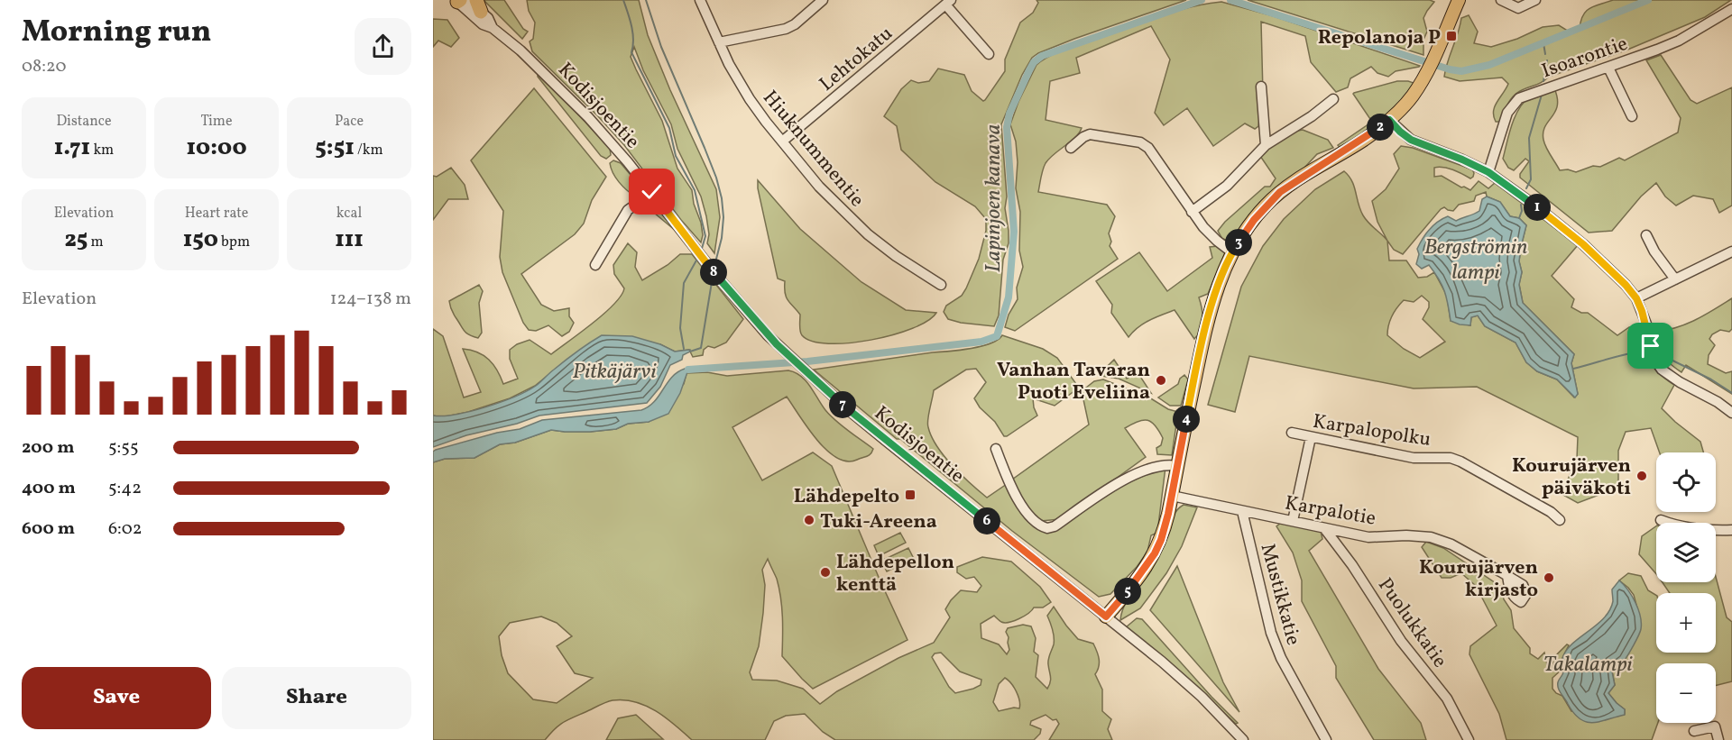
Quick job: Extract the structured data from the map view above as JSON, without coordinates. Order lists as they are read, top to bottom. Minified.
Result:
{"streets":{"street":["Isoarontie","Lehtokatu","Kodisjoentie","Hiuknummentie","Karpalopolku","Karpalotie","Mustikkatie","Puolukkatie"]},"crossings":[["Lehtokatu","Hiuknummentie"],["Karpalotie","Mustikkatie"],["Karpalotie","Puolukkatie"]],"water":["Lapinjoen kanava","Bergströmin lampi","Pitkäjärvi","Takalampi"],"places":{"transit":["Repolanoja P","Lähdepelto"],"other":["Vanhan Tavaran Puoti Eveliina","Kourujärven päiväkoti","Tuki-Areena","Lähdepellon kenttä","Kourujärven kirjasto"]},"page":{"heading":["Morning run","08:20"],"stats":[["Distance","1.71 km"],["Time","10:00"],["Pace","5:51 /km"],["Elevation","25 m"],["Heart rate","150 bpm"],["kcal","111"]],"pins":["2","1","3","8","7","4","6","5"],"chart":["Elevation","124–138 m"],"list":[{"name":"200 m","note":"5:55"},{"name":"400 m","note":"5:42"},{"name":"600 m","note":"6:02"}],"map_buttons":["+","−"],"buttons":["Save","Share"]}}
